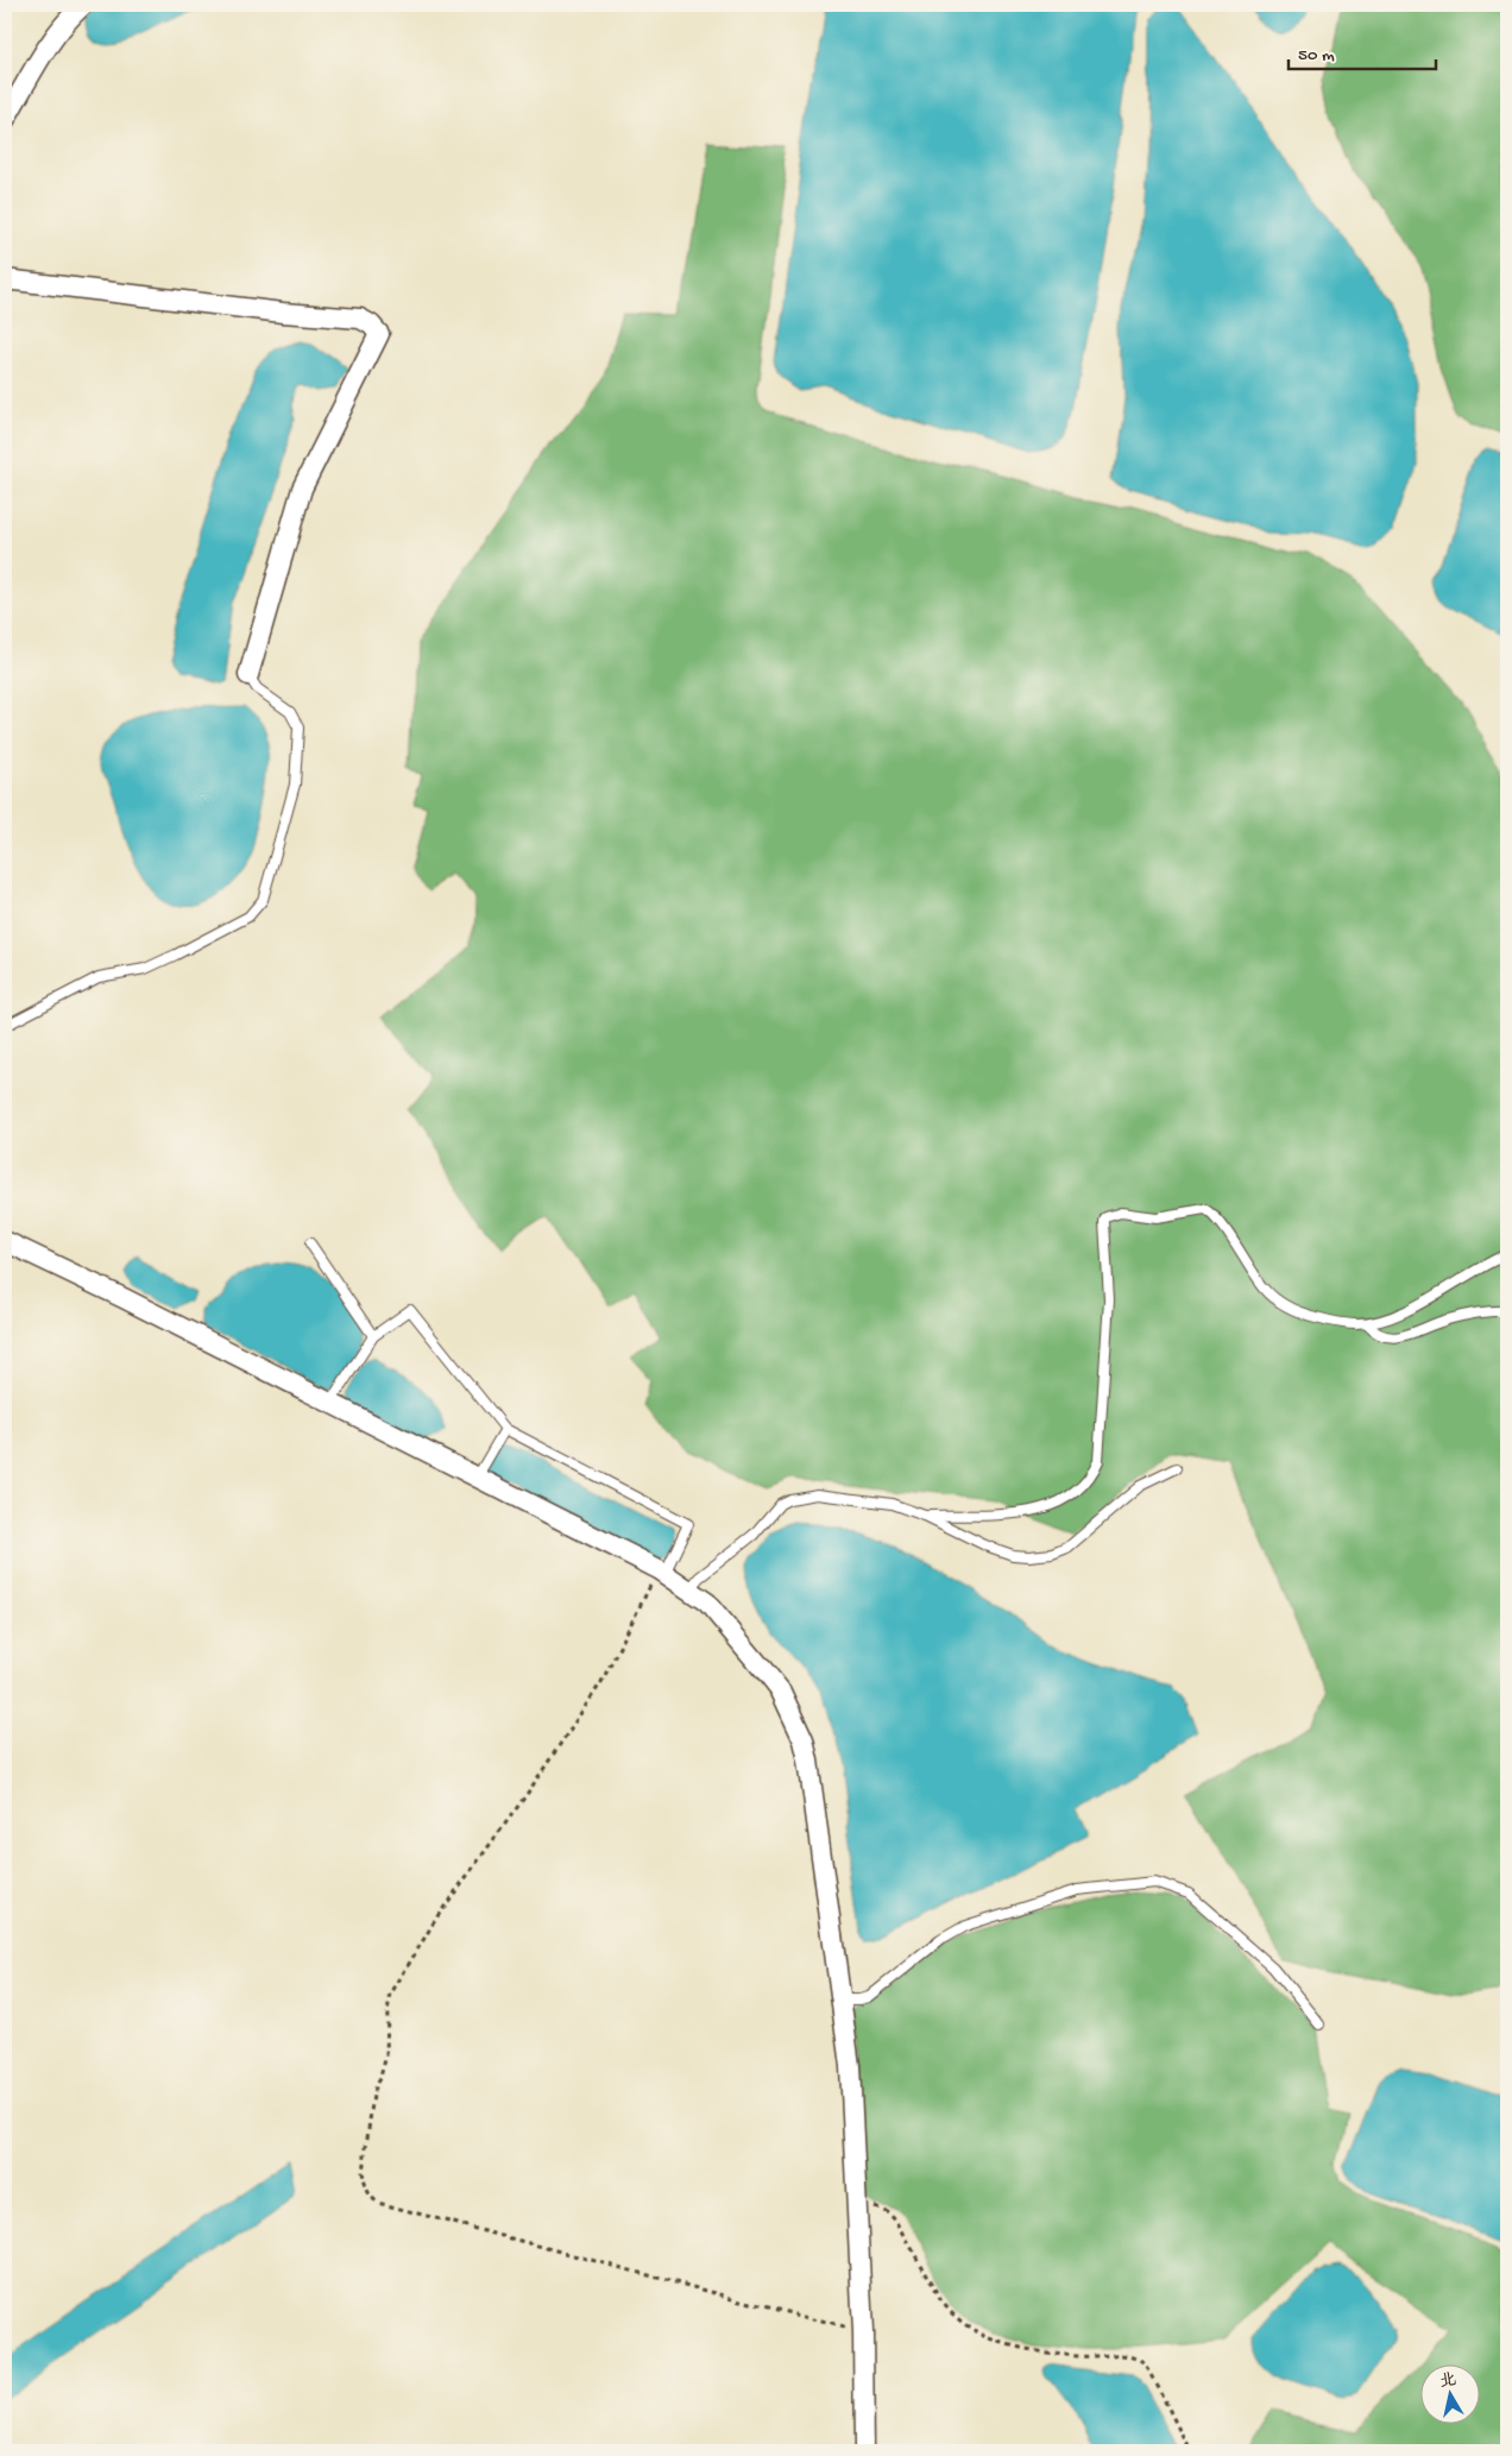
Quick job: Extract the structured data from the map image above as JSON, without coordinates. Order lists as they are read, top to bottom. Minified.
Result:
{"scale_bar":"50 m","north":"top"}
